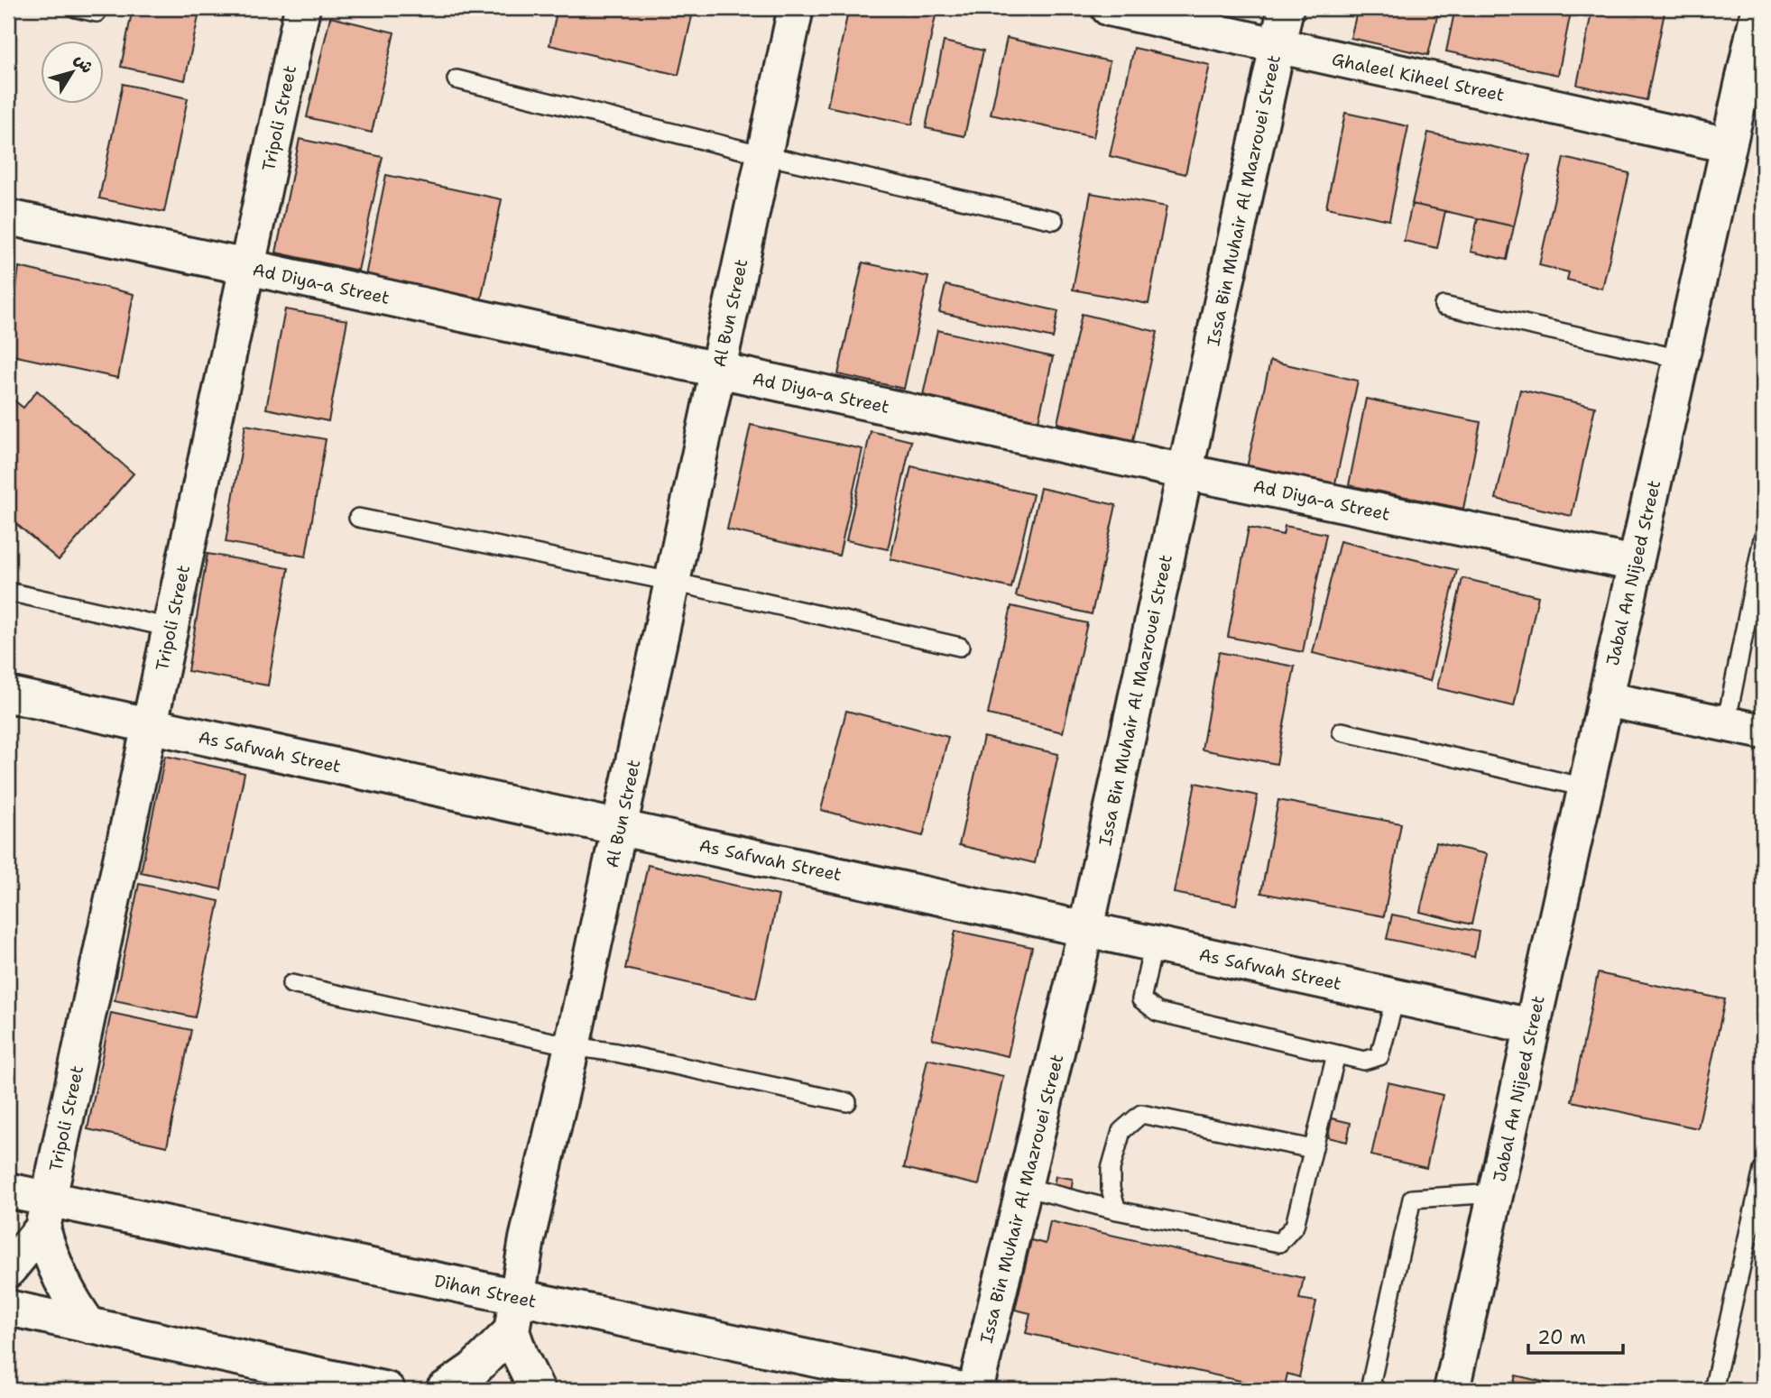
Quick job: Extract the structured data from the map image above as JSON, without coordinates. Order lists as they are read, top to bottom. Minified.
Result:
{"streets":{"street":["Ghaleel Kiheel Street","Tripoli Street","Issa Bin Muhair Al Mazrouei Street","Ad Diya-a Street","Al Bun Street","Jabal An Nijeed Street","As Safwah Street","Dihan Street"]},"crossings":[["Ghaleel Kiheel Street","Issa Bin Muhair Al Mazrouei Street"],["Ghaleel Kiheel Street","Jabal An Nijeed Street"],["Tripoli Street","Ad Diya-a Street"],["Tripoli Street","As Safwah Street"],["Tripoli Street","Dihan Street"],["Issa Bin Muhair Al Mazrouei Street","Ad Diya-a Street"],["Issa Bin Muhair Al Mazrouei Street","As Safwah Street"],["Ad Diya-a Street","Al Bun Street"],["Ad Diya-a Street","Jabal An Nijeed Street"],["Al Bun Street","As Safwah Street"],["Al Bun Street","Dihan Street"],["Jabal An Nijeed Street","As Safwah Street"]],"scale_bar":"20 m","north":"top right"}
